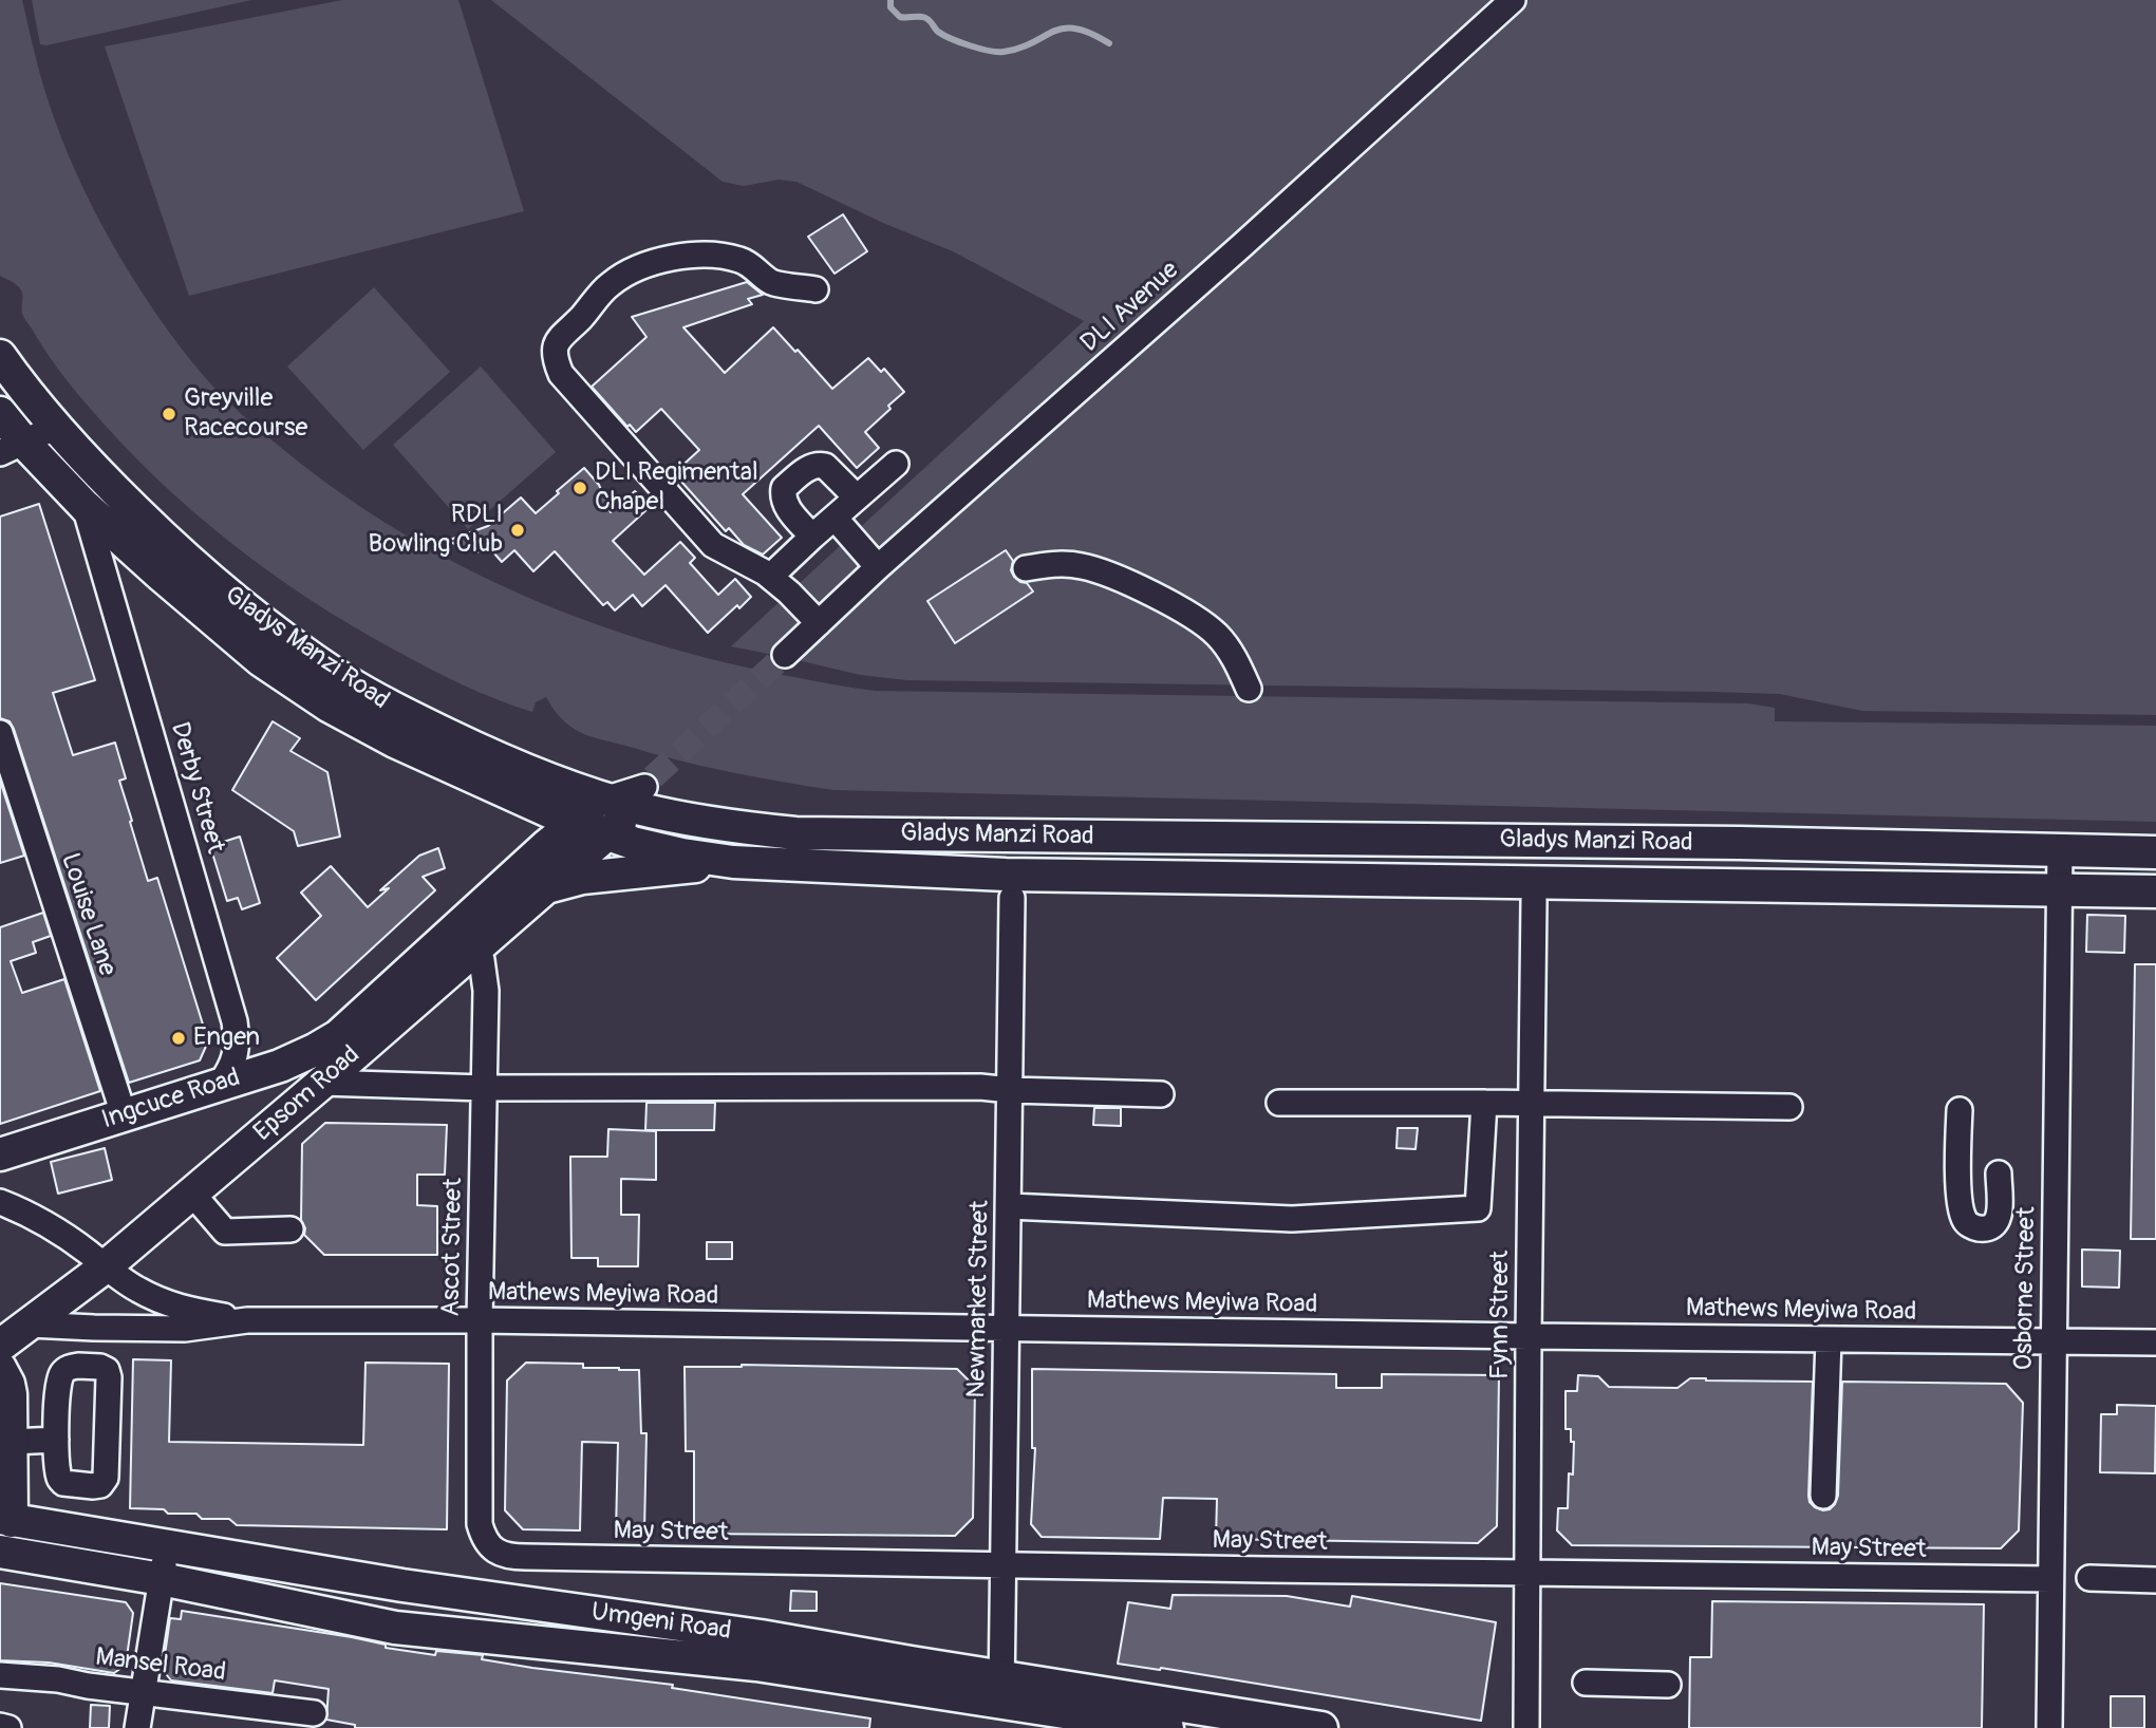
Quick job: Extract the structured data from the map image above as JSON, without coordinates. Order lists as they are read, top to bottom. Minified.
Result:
{"streets":{"main road":["Gladys Manzi Road","Epsom Road","Ingcuce Road","Umgeni Road"],"street":["DLI Avenue","Derby Street","Louise Lane","Ascot Street","Osborne Street","Mathews Meyiwa Road","Newmarket Street","Fynn Street","May Street","Mansel Road"]},"crossings":[["Gladys Manzi Road","Derby Street"],["Gladys Manzi Road","Epsom Road"],["Gladys Manzi Road","Osborne Street"],["Gladys Manzi Road","Newmarket Street"],["Gladys Manzi Road","Fynn Street"],["Derby Street","Ingcuce Road"],["Louise Lane","Ingcuce Road"],["Epsom Road","Ingcuce Road"],["Epsom Road","Ascot Street"],["Epsom Road","Mathews Meyiwa Road"],["Ascot Street","Mathews Meyiwa Road"],["Ascot Street","May Street"],["Osborne Street","Mathews Meyiwa Road"],["Osborne Street","May Street"],["Mathews Meyiwa Road","Newmarket Street"],["Mathews Meyiwa Road","Fynn Street"],["Newmarket Street","May Street"],["Newmarket Street","Umgeni Road"],["Fynn Street","May Street"]],"places":["Greyville Racecourse","DLI Regimental Chapel","RDLI Bowling Club","Engen"]}
